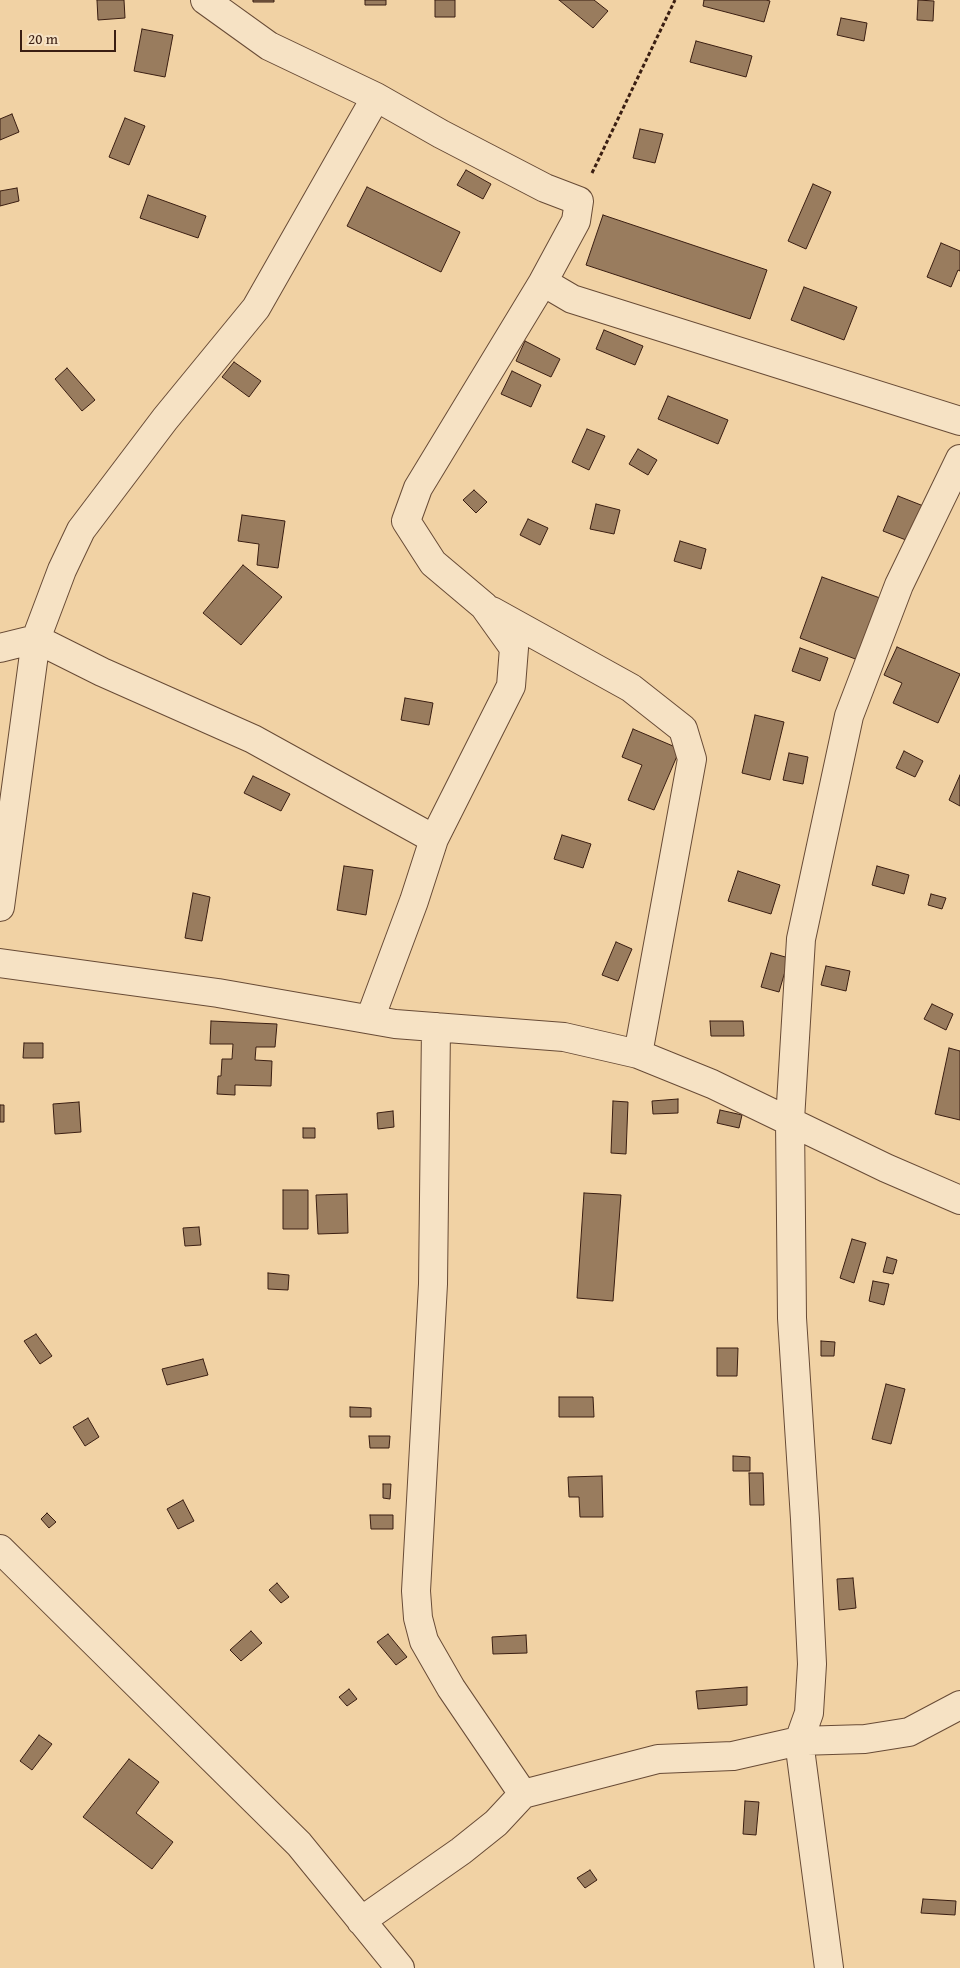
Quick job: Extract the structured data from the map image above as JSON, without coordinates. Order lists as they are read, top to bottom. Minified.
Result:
{"scale_bar":"20 m"}
